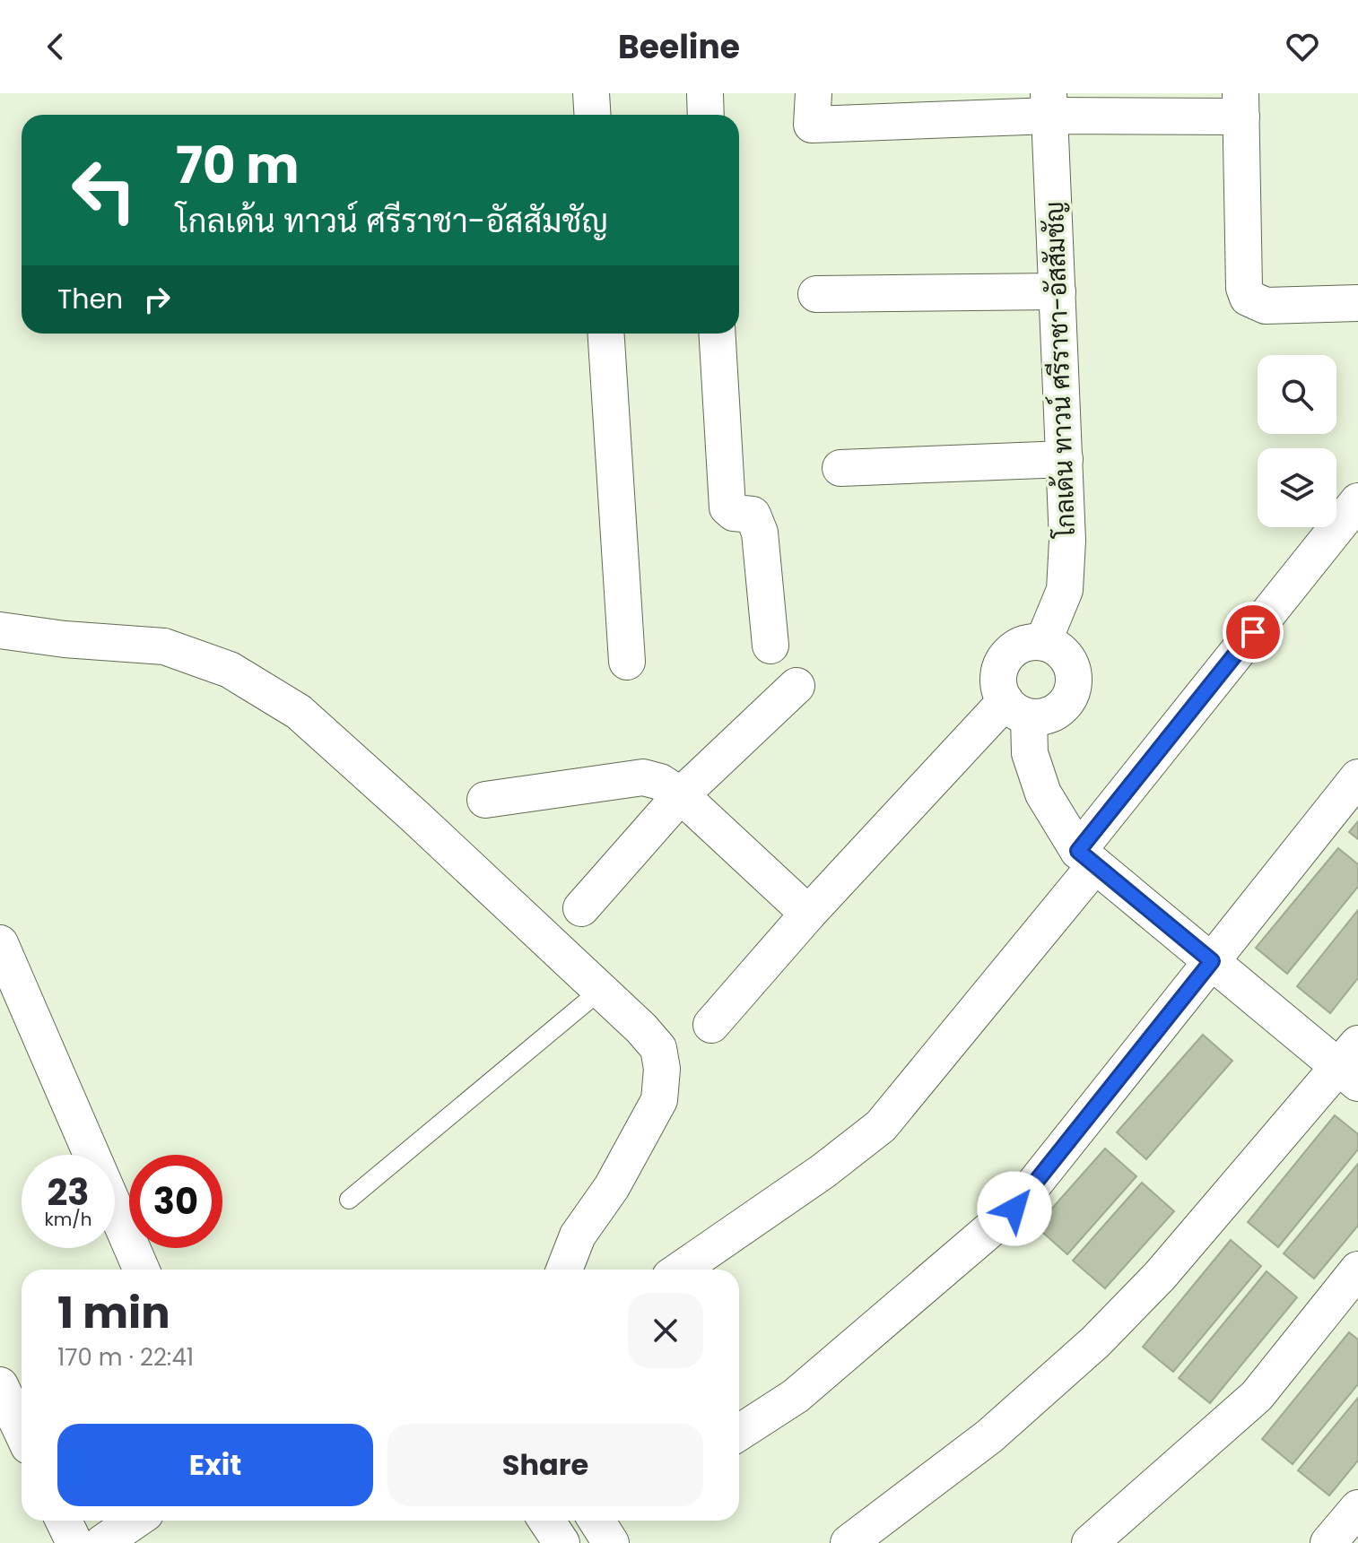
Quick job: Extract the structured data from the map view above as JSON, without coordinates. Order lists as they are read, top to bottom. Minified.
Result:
{"streets":{"street":["โกลเด้น ทาวน์ ศรีราชา-อัสสัมชัญ"]},"page":{"header":"Beeline","turn":["70 m","โกลเด้น ทาวน์ ศรีราชา-อัสสัมชัญ"],"then":"Then","speed":"23 km/h","limit":"30","heading":["1 min","170 m · 22:41"],"buttons":["Exit","Share"]}}
